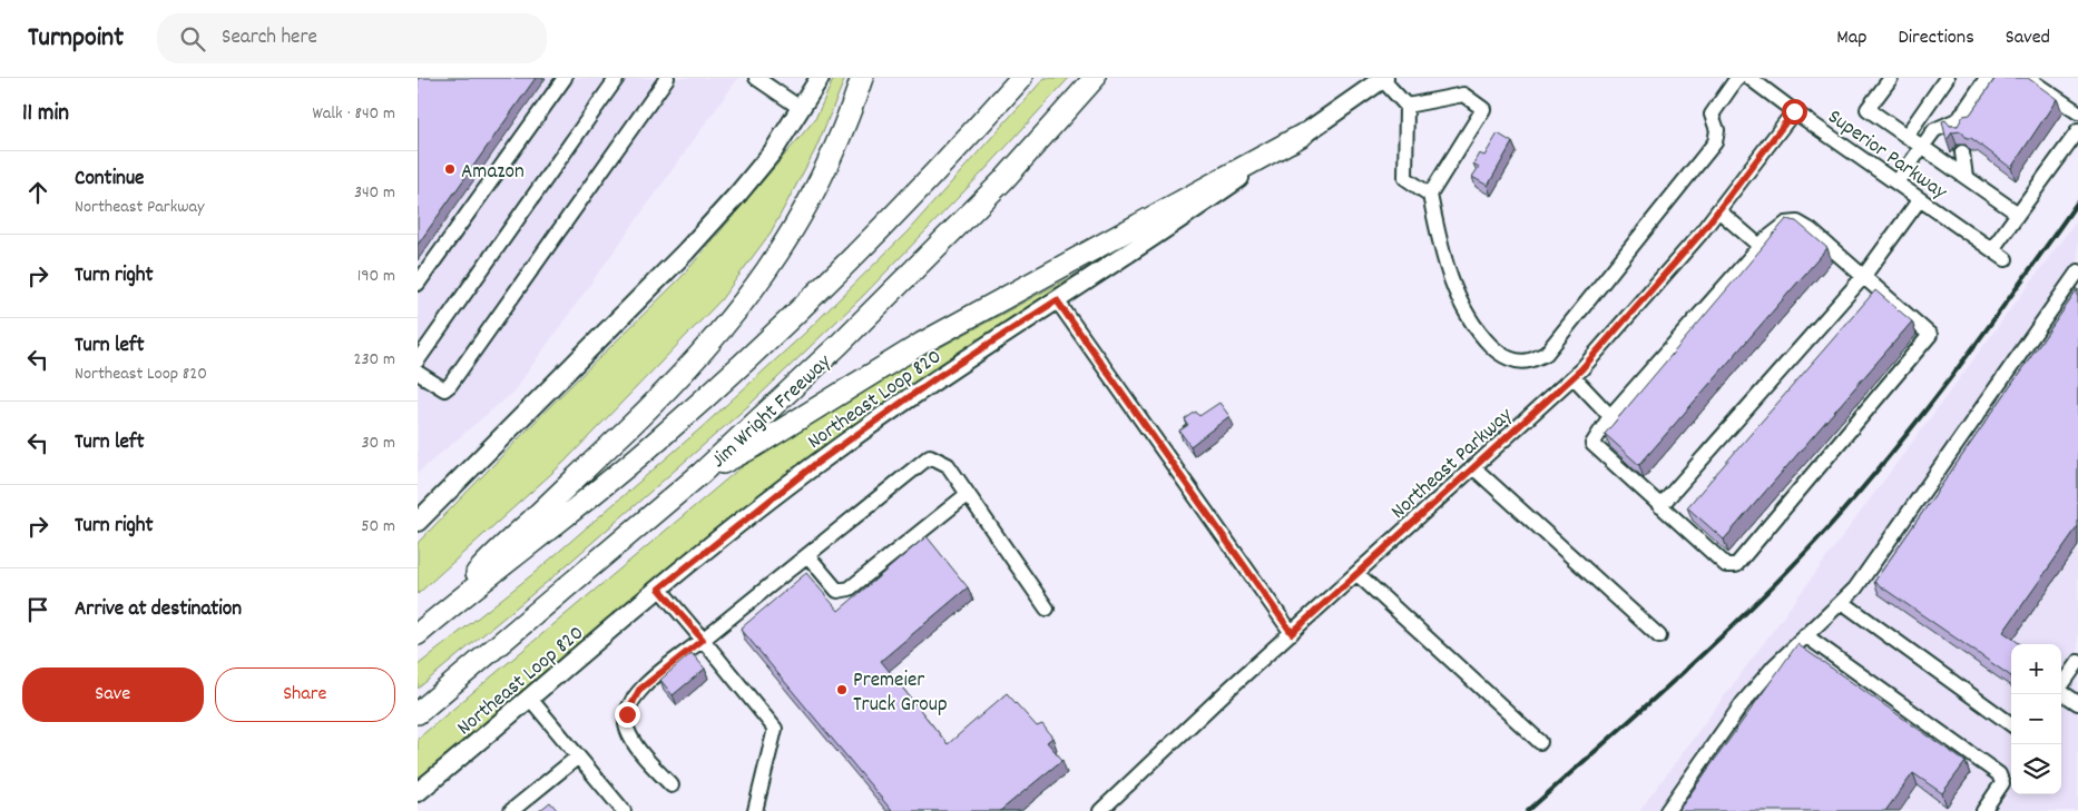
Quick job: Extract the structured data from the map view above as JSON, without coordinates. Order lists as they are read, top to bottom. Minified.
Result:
{"streets":{"highway":["Jim Wright Freeway"],"main road":["Northeast Loop 820"],"street":["Superior Parkway","Northeast Parkway"]},"crossings":[["Superior Parkway","Northeast Parkway"]],"places":["Amazon","Premeier Truck Group"],"page":{"header":"Turnpoint","search":"Search here","nav":["Map","Directions","Saved"],"heading":["11 min","Walk · 840 m"],"list":[["Continue","Northeast Parkway","340 m"],["Turn right","190 m"],["Turn left","Northeast Loop 820","230 m"],["Turn left","30 m"],["Turn right","50 m"],"Arrive at destination"],"map_buttons":["+","−"],"buttons":["Save","Share"]}}
